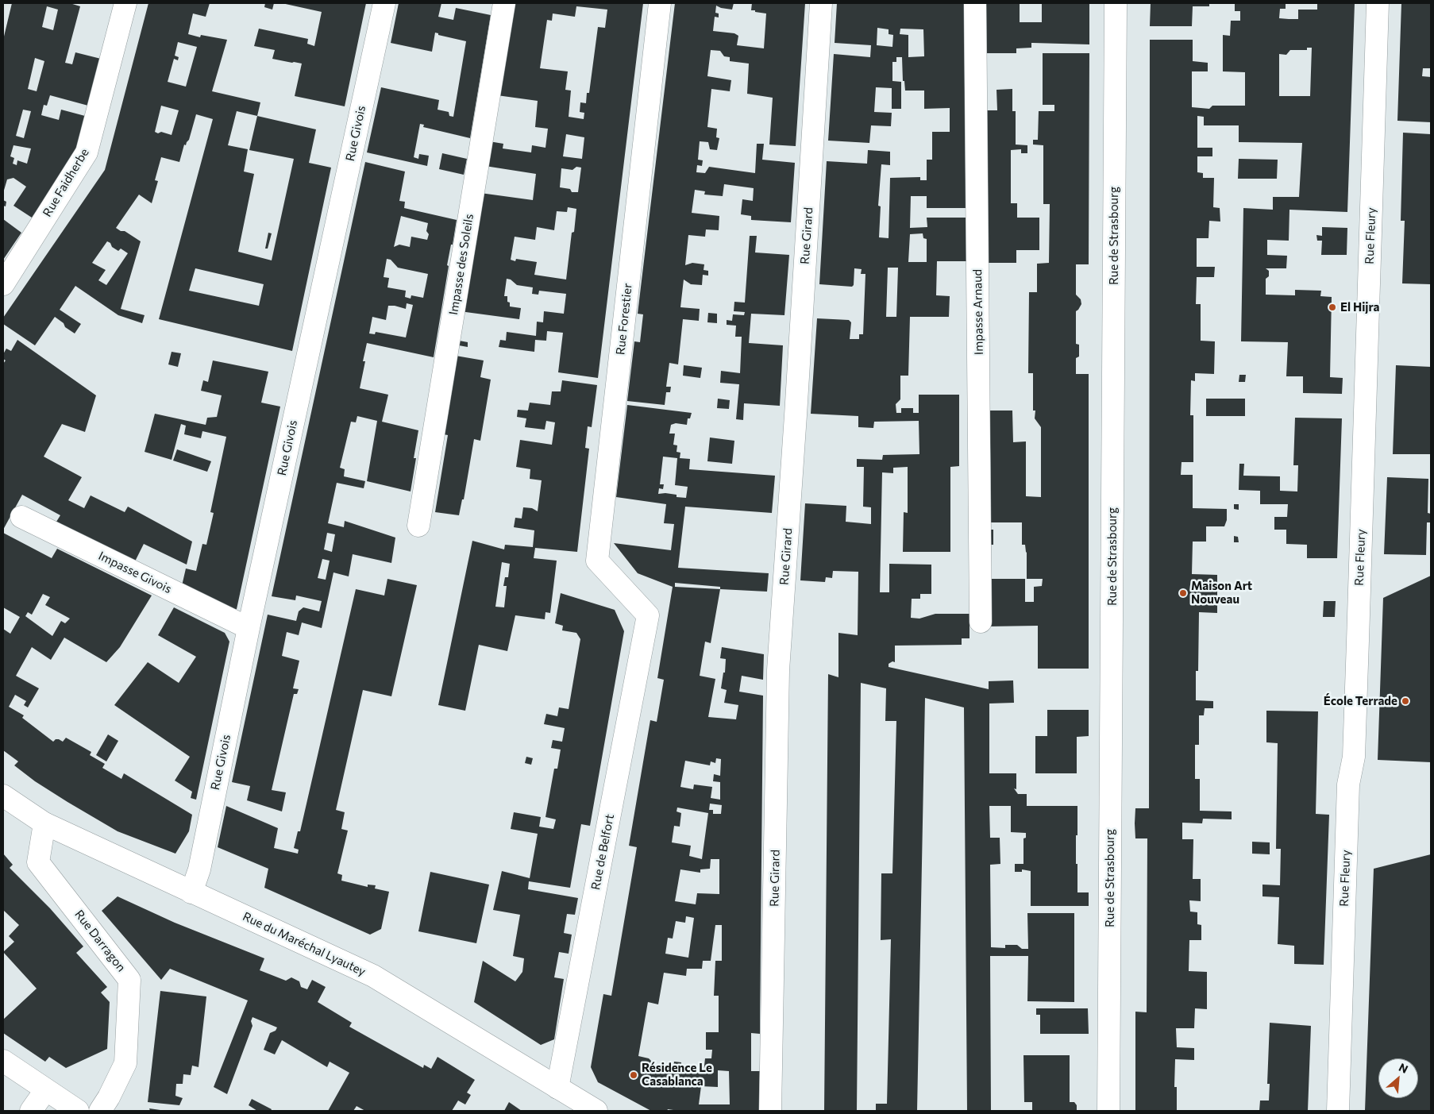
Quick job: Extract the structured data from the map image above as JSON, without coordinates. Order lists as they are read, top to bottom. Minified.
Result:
{"streets":{"street":["Rue Givois","Rue Faidherbe","Rue Girard","Rue de Strasbourg","Rue Fleury","Impasse des Soleils","Impasse Arnaud","Rue Forestier","Impasse Givois","Rue de Belfort","Rue Darragon","Rue du Maréchal Lyautey"]},"crossings":[["Rue Givois","Impasse Givois"],["Rue Givois","Rue du Maréchal Lyautey"],["Rue Forestier","Rue de Belfort"],["Rue de Belfort","Rue du Maréchal Lyautey"],["Rue Darragon","Rue du Maréchal Lyautey"]],"places":["El Hijra","Maison Art Nouveau","École Terrade","Résidence Le Casablanca"],"north":"top right"}
